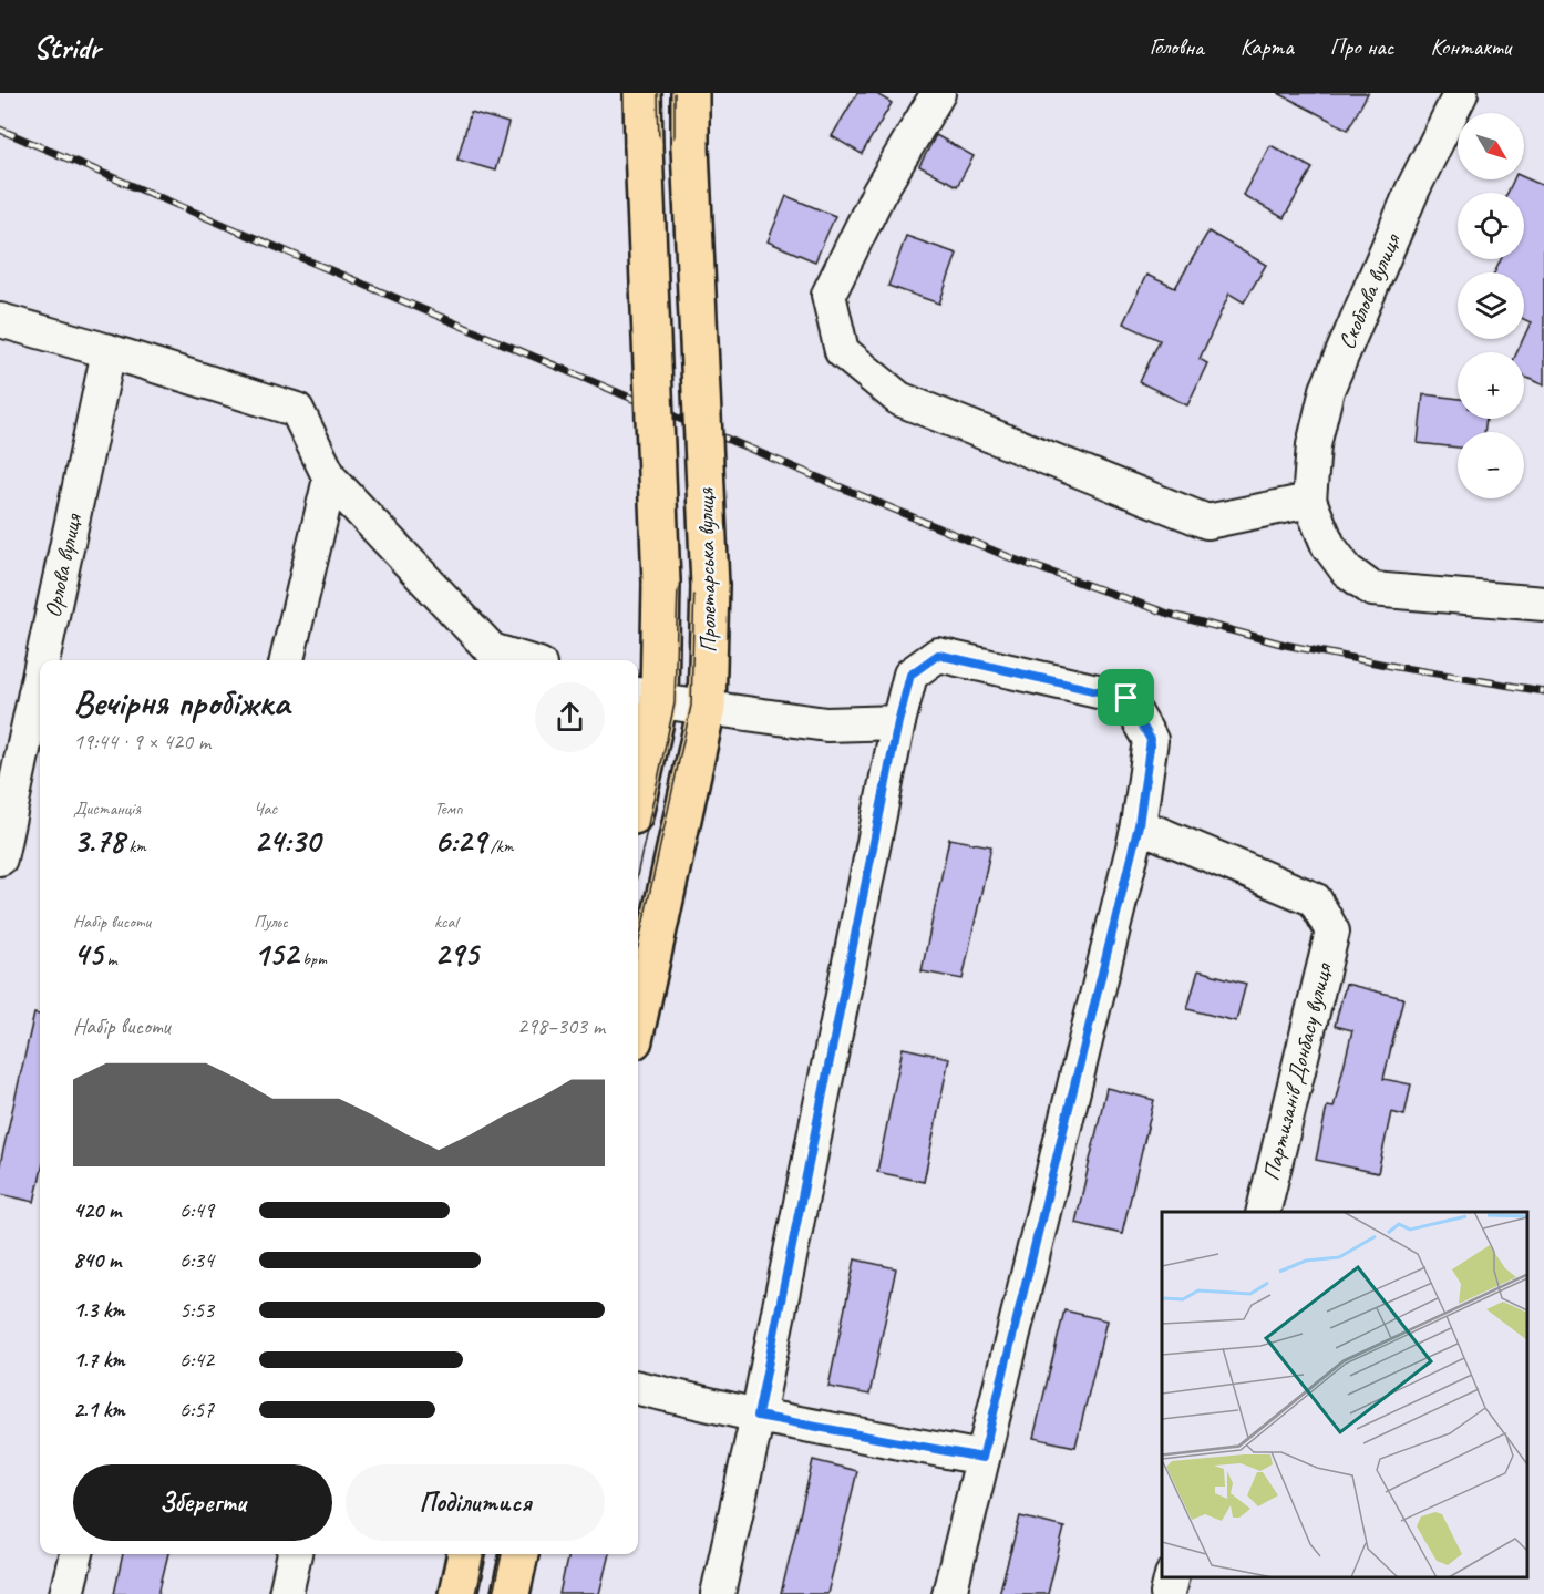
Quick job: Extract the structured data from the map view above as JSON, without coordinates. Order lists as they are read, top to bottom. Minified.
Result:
{"streets":{"main road":["Пролетарська вулиця"],"street":["Скоблова вулиця","Орлова вулиця","Партизанів Донбасу вулиця"]},"north":"bottom right","page":{"header":"Stridr","nav":["Головна","Карта","Про нас","Контакти"],"map_buttons":["+","−"],"heading":["Вечірня пробіжка","19:44 · 9 × 420 m"],"stats":[["Дистанція","3.78 km"],["Час","24:30"],["Темп","6:29 /km"],["Набір висоти","45 m"],["Пульс","152 bpm"],["kcal","295"]],"chart":["Набір висоти","298–303 m"],"list":[{"name":"420 m","note":"6:49"},{"name":"840 m","note":"6:34"},{"name":"1.3 km","note":"5:53"},{"name":"1.7 km","note":"6:42"},{"name":"2.1 km","note":"6:57"}],"buttons":["Зберегти","Поділитися"]}}
